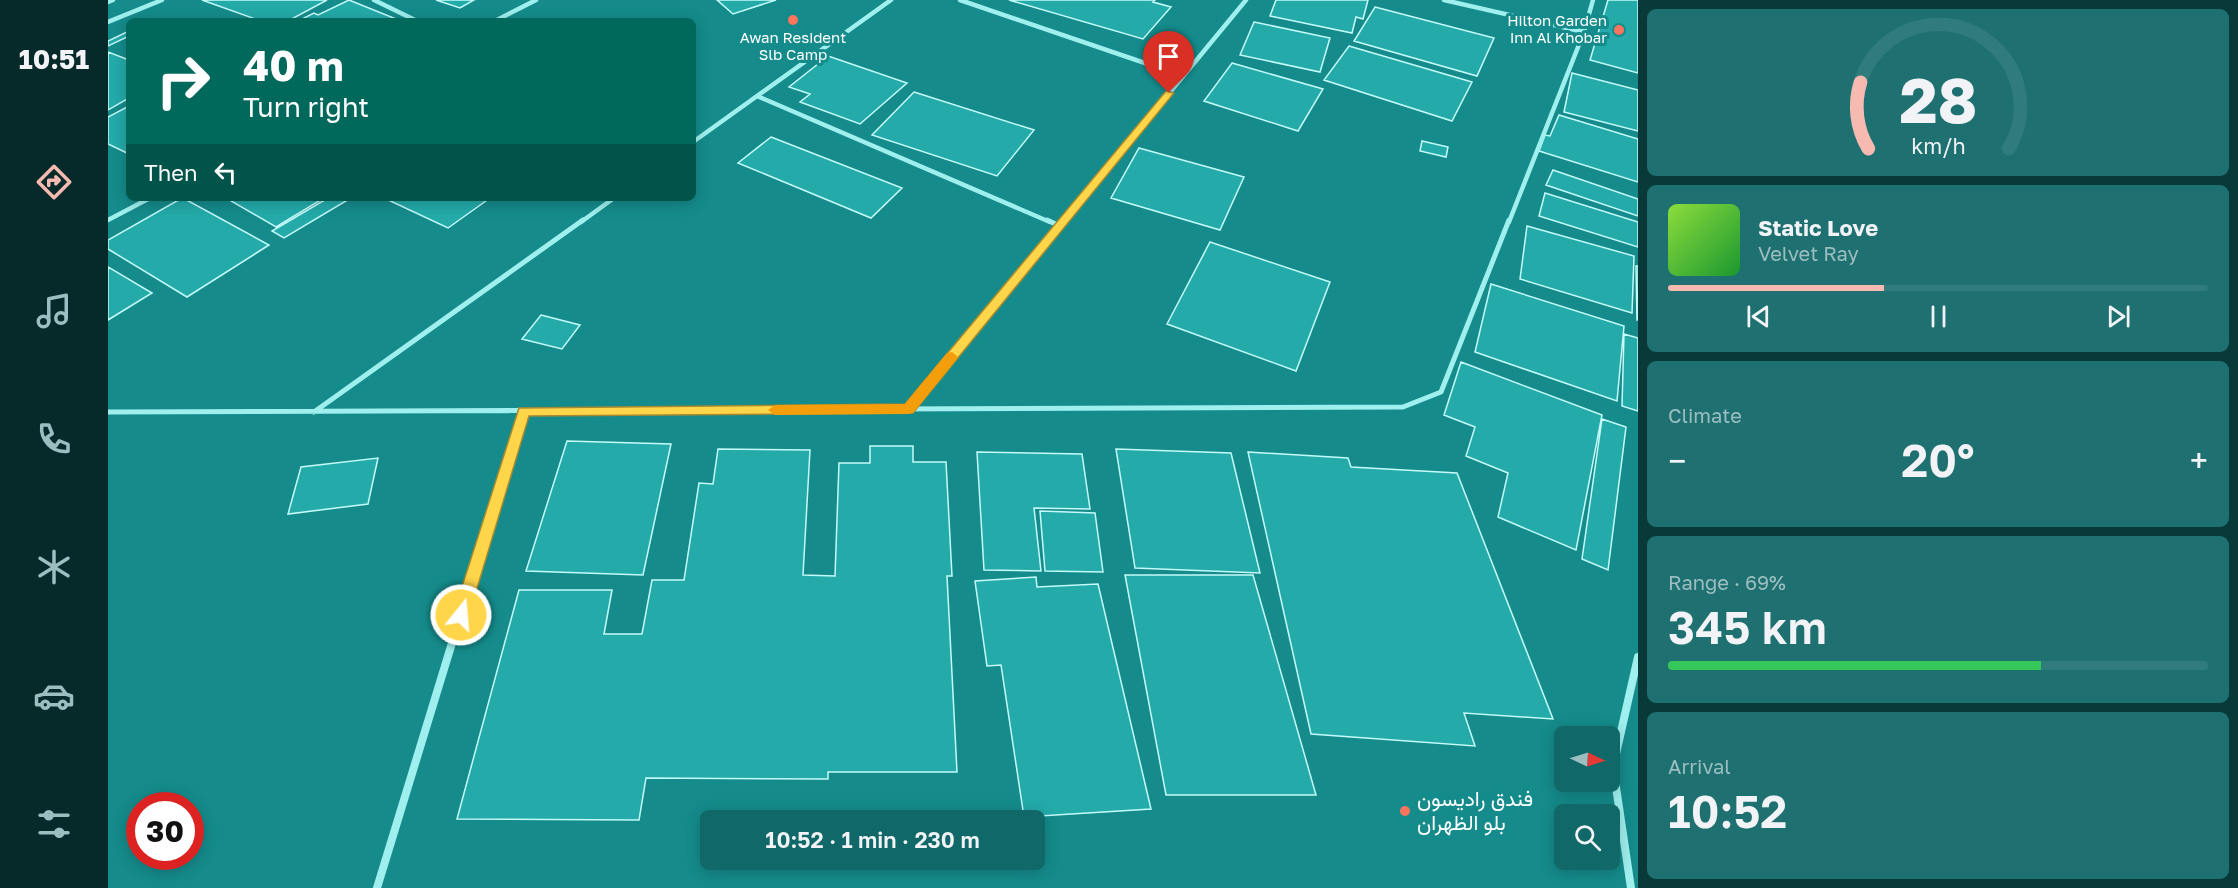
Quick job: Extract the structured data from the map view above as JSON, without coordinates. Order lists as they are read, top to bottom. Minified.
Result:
{"places":["Awan Resident Slb Camp","Hilton Garden Inn Al Khobar","فندق راديسون بلو الظهران"],"north":"right","page":{"tabs":"10:51","turn":["40 m","Turn right"],"then":"Then","song":["Static Love","Velvet Ray"],"tile":["Climate",["Range · 69%","345 km"],["Arrival","10:52"]],"heat":["−","20°","+"],"limit":"30","trip":"10:52 · 1 min · 230 m","gauge":["28","km/h"]}}
